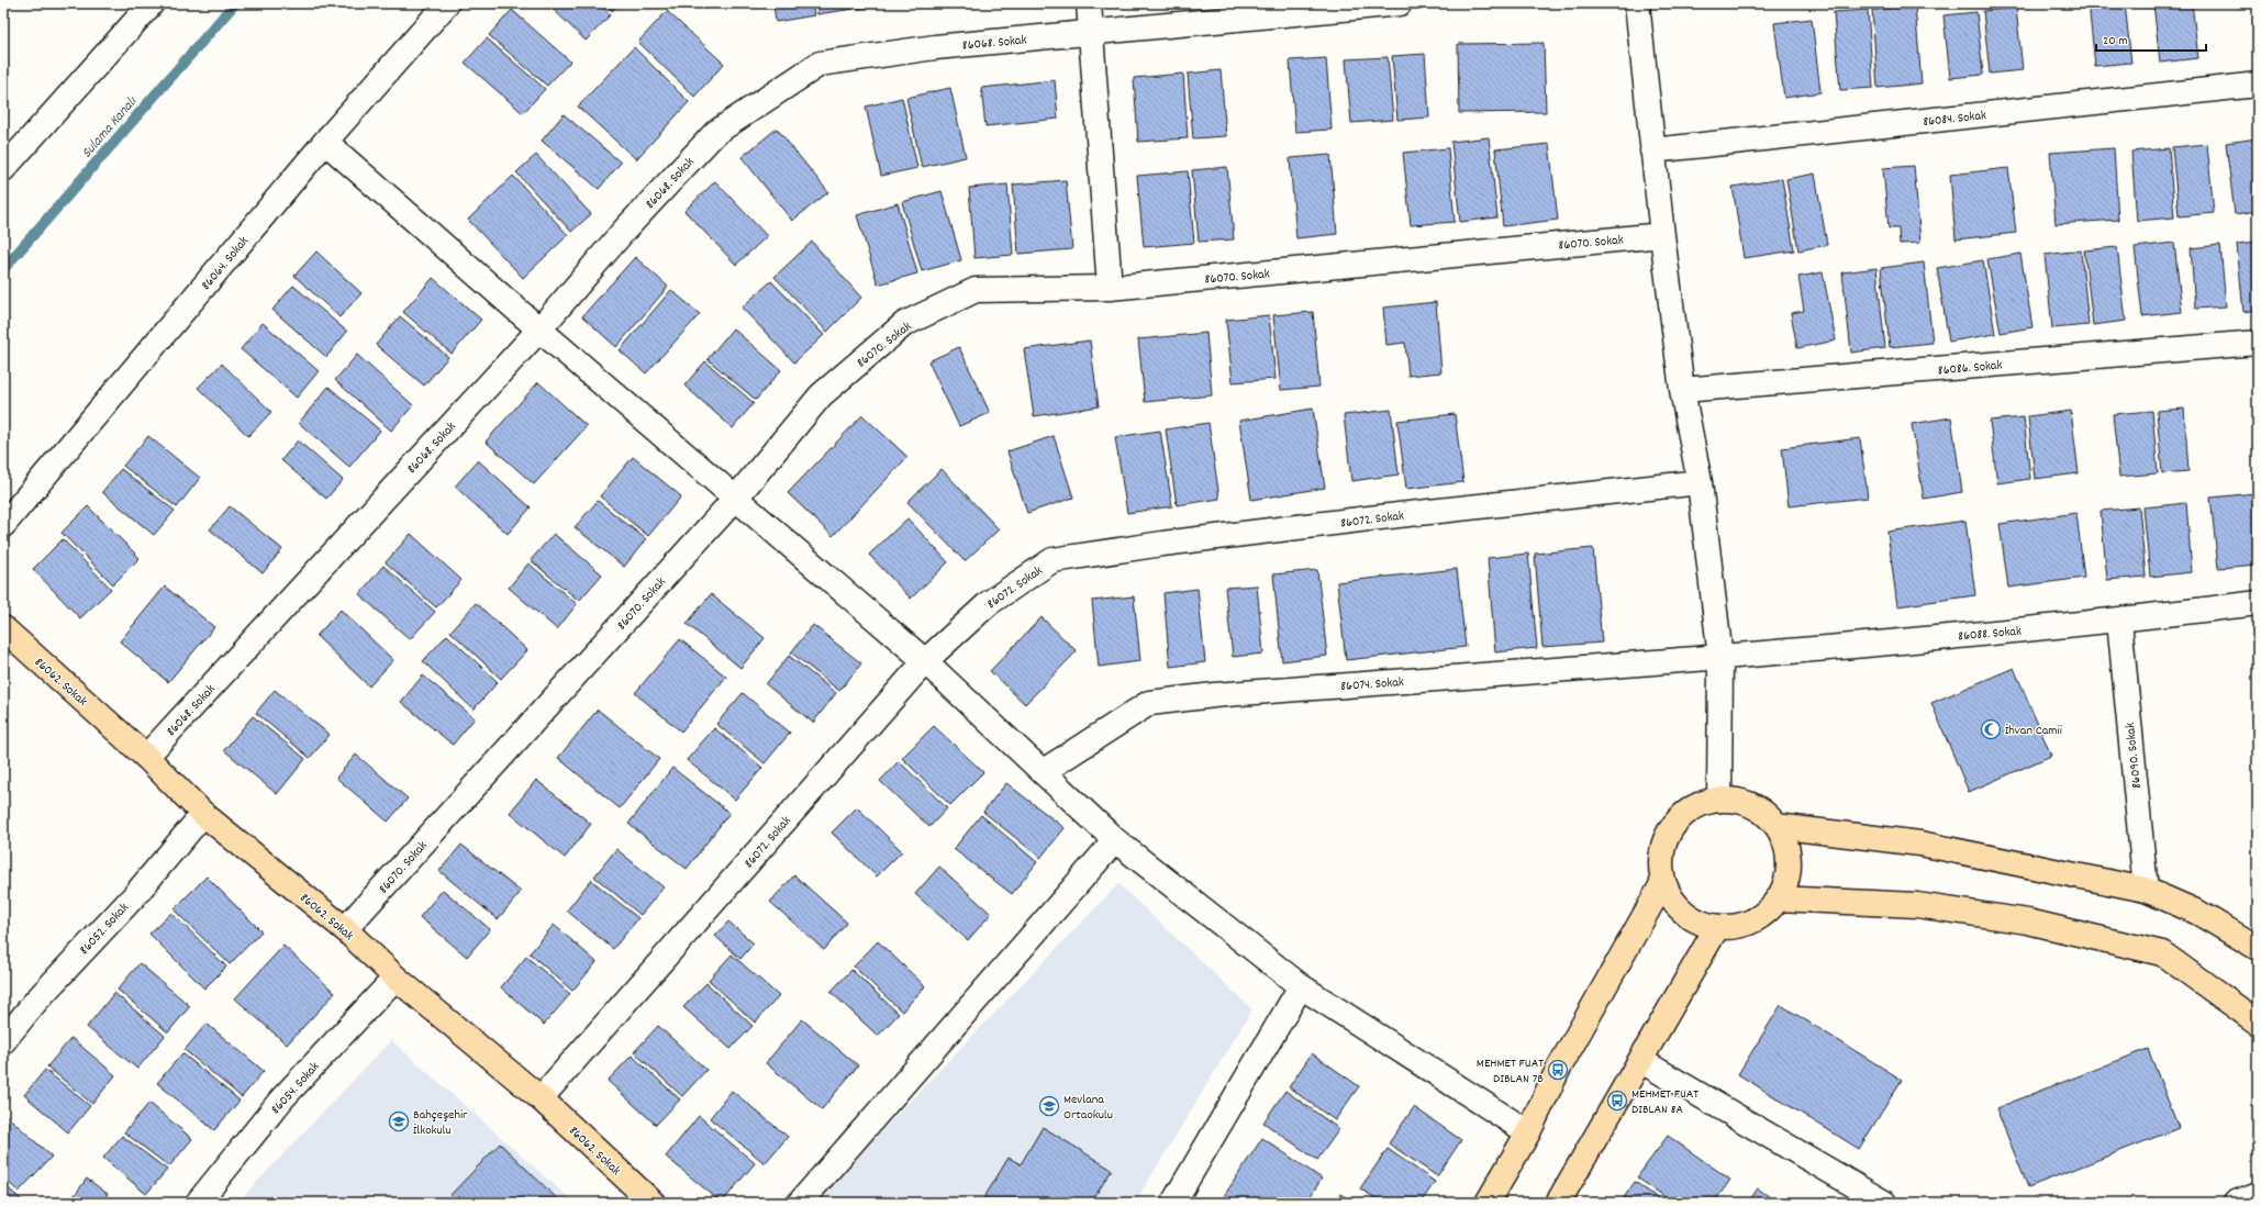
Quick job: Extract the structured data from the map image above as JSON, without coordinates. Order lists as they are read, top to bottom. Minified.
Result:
{"streets":{"main road":["86062. Sokak"],"street":["86068. Sokak","86084. Sokak","86070. Sokak","86064. Sokak","86086. Sokak","86072. Sokak","86088. Sokak","86074. Sokak","86090. Sokak","86052. Sokak","86054. Sokak"]},"crossings":[["86068. Sokak","86062. Sokak"],["86070. Sokak","86062. Sokak"],["86072. Sokak","86062. Sokak"],["86088. Sokak","86074. Sokak"],["86088. Sokak","86090. Sokak"],["86062. Sokak","86052. Sokak"],["86062. Sokak","86054. Sokak"]],"water":["Sulama Kanalı"],"places":{"mosque":["İhvan Camii"],"bus stop":["MEHMET FUAT DIBLAN 7B","MEHMET FUAT DIBLAN 8A"],"school or university":["Mevlana Ortaokulu","Bahçeşehir İlkokulu"]},"scale_bar":"20 m"}
